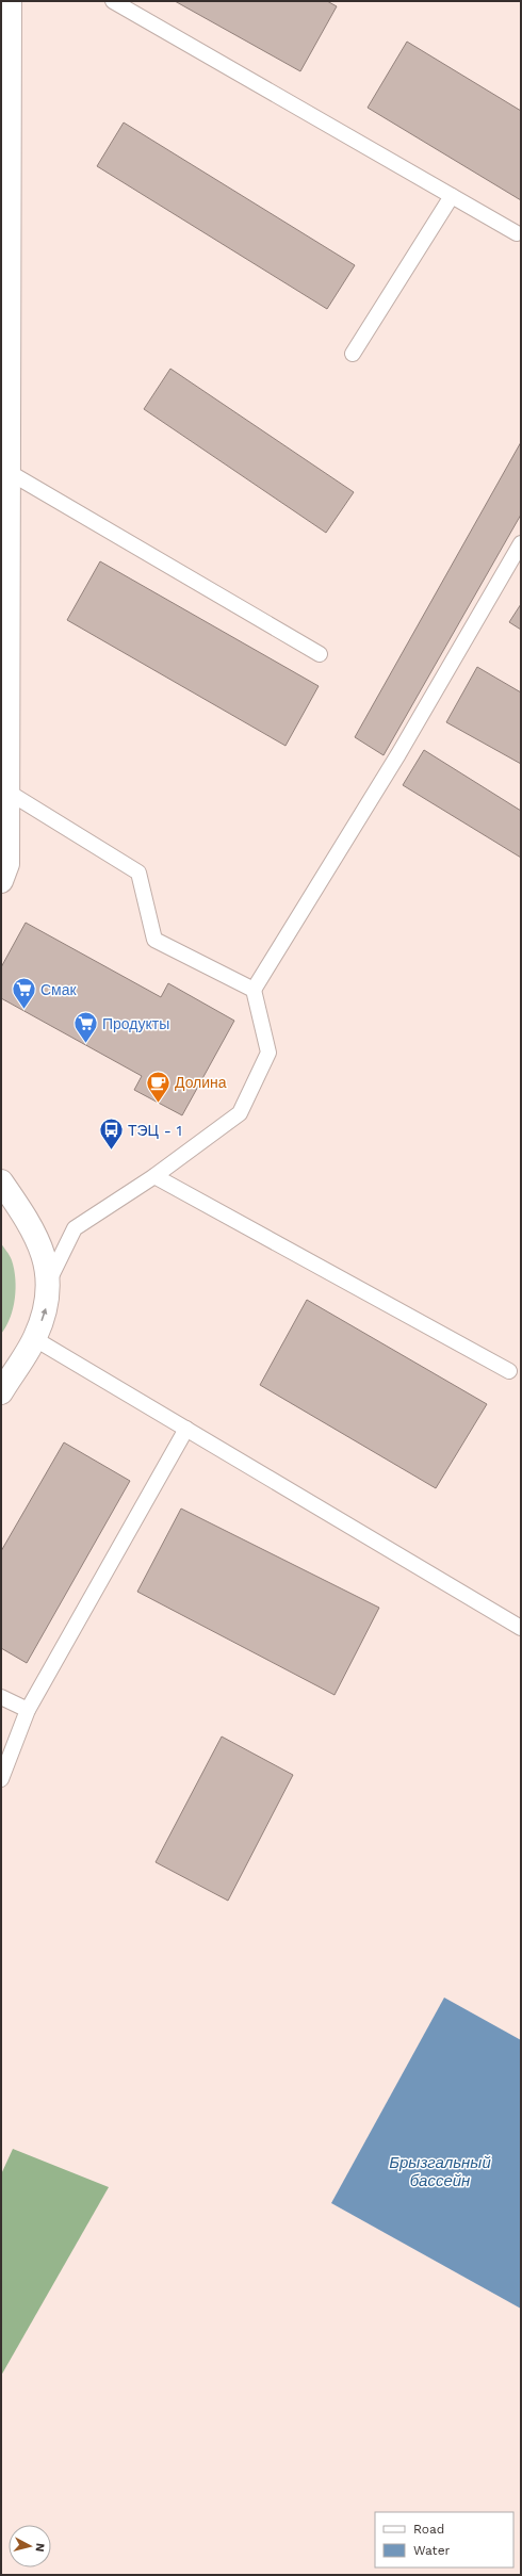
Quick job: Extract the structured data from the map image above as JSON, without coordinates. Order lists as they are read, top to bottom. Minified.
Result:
{"water":["Брызгальный бассейн"],"places":{"supermarket":["Смак","Продукты"],"cafe":["Долина"],"bus stop":["ТЭЦ - 1"]},"legend":["Road","Water"],"north":"right"}
